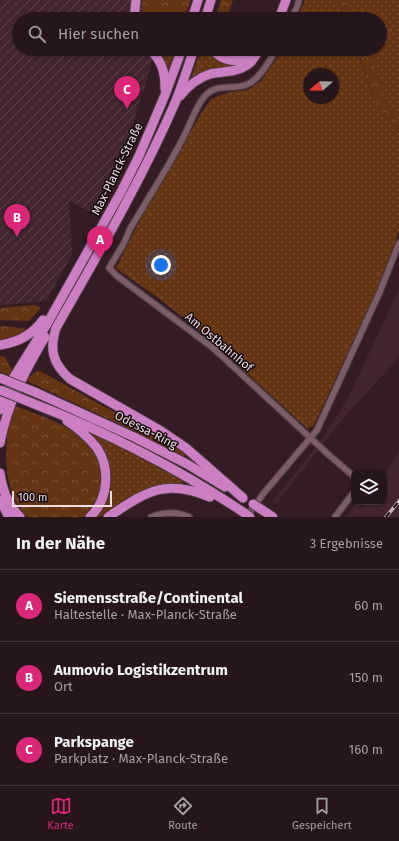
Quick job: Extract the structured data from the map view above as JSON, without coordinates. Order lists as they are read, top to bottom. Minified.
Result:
{"streets":{"highway":["Max-Planck-Straße","Odessa-Ring"],"street":["Am Ostbahnhof"]},"scale_bar":"100 m","north":"left","page":{"search":"Hier suchen","pins":["C","B","A"],"scale":"100 m","heading":["In der Nähe","3 Ergebnisse"],"list":[{"mark":"A","name":"Siemensstraße/Continental","note":"Haltestelle · Max-Planck-Straße","value":"60 m"},{"mark":"B","name":"Aumovio Logistikzentrum","note":"Ort","value":"150 m"},{"mark":"C","name":"Parkspange","note":"Parkplatz · Max-Planck-Straße","value":"160 m"}],"nav":["Karte","Route","Gespeichert"]}}
